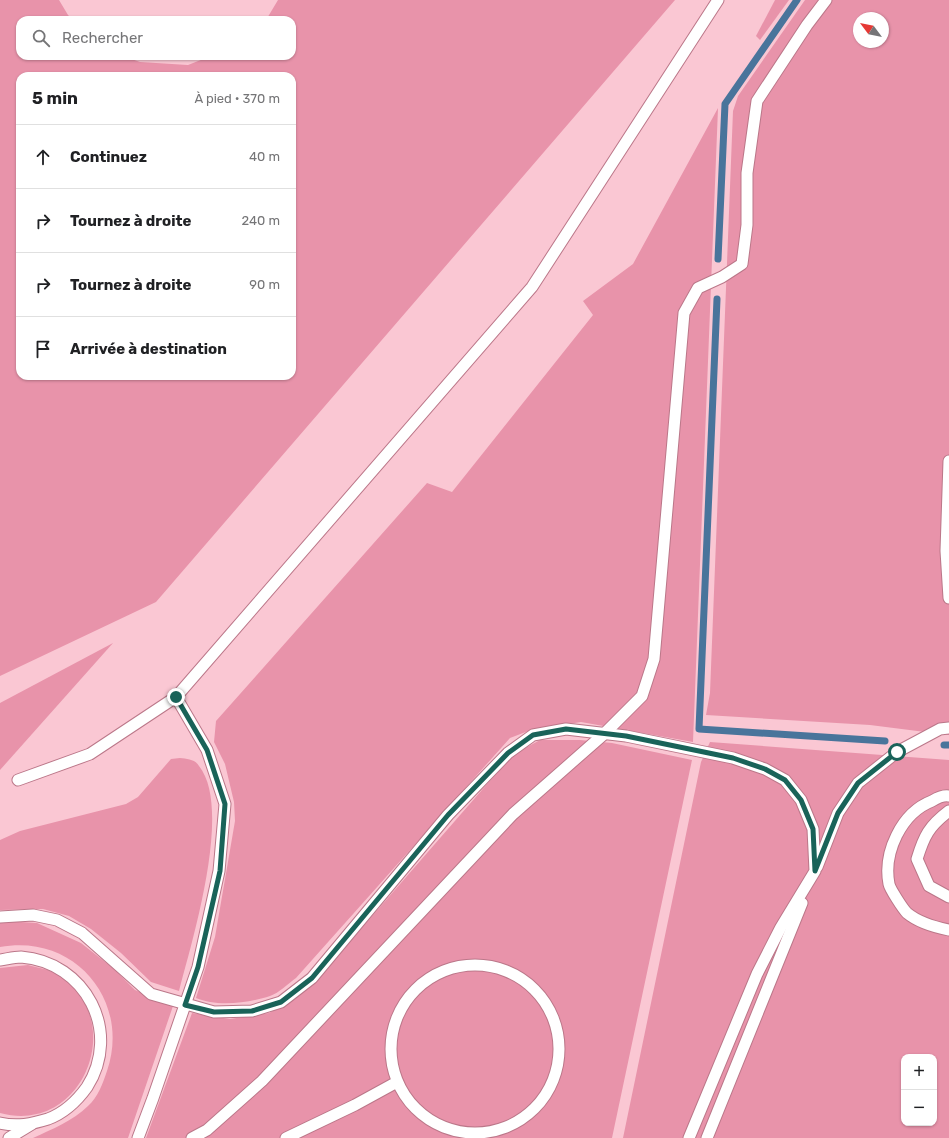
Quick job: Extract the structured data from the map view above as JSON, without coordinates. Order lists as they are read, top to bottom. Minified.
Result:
{"north":"top left","page":{"search":"Rechercher","heading":["5 min","À pied · 370 m"],"list":[["Continuez","40 m"],["Tournez à droite","240 m"],["Tournez à droite","90 m"],"Arrivée à destination"],"map_buttons":["+","−"]}}
